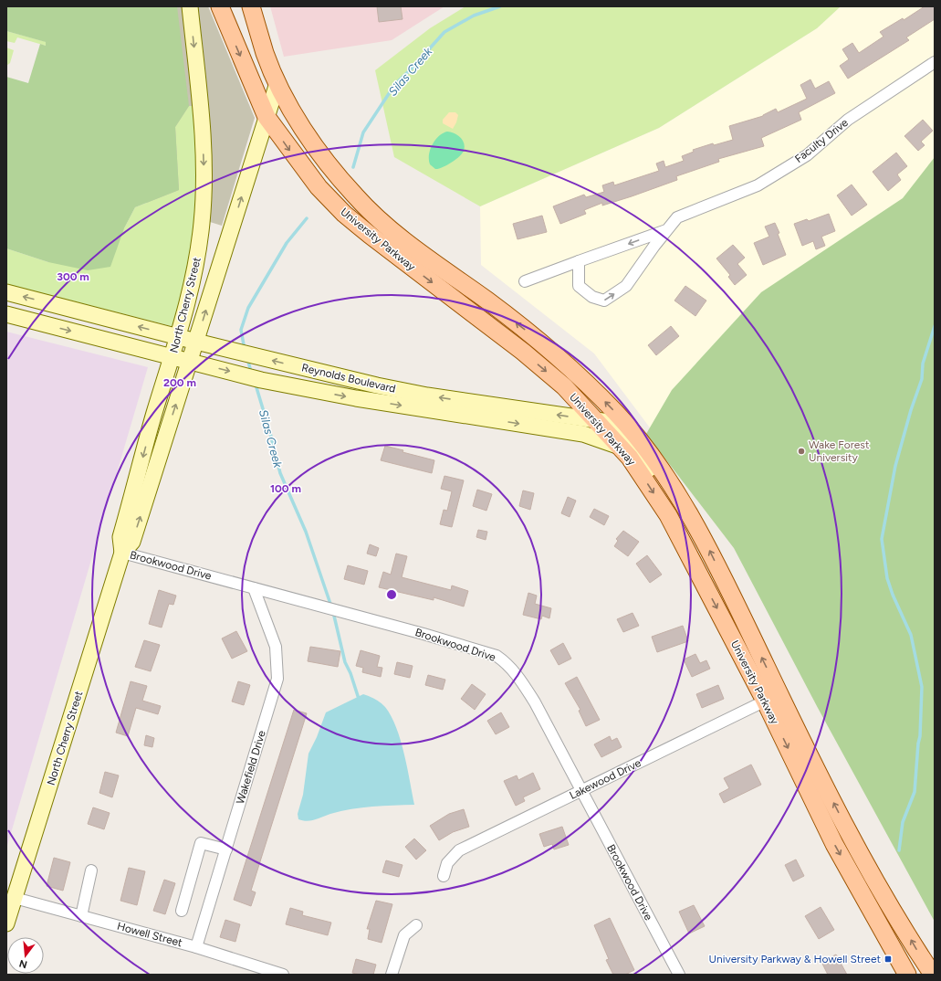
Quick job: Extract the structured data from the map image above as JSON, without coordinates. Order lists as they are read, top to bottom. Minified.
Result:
{"streets":{"main road":["University Parkway","North Cherry Street","Reynolds Boulevard"],"street":["Faculty Drive","Brookwood Drive","Wakefield Drive","Lakewood Drive","Howell Street"]},"crossings":[["University Parkway","North Cherry Street"],["University Parkway","Reynolds Boulevard"],["University Parkway","Lakewood Drive"],["North Cherry Street","Reynolds Boulevard"],["North Cherry Street","Brookwood Drive"],["North Cherry Street","Howell Street"],["Brookwood Drive","Wakefield Drive"],["Brookwood Drive","Lakewood Drive"],["Wakefield Drive","Howell Street"]],"water":["Silas Creek"],"places":{"other":["Wake Forest University"],"transit":["University Parkway & Howell Street"]},"north":"bottom","rings":["300 m","200 m","100 m"]}
